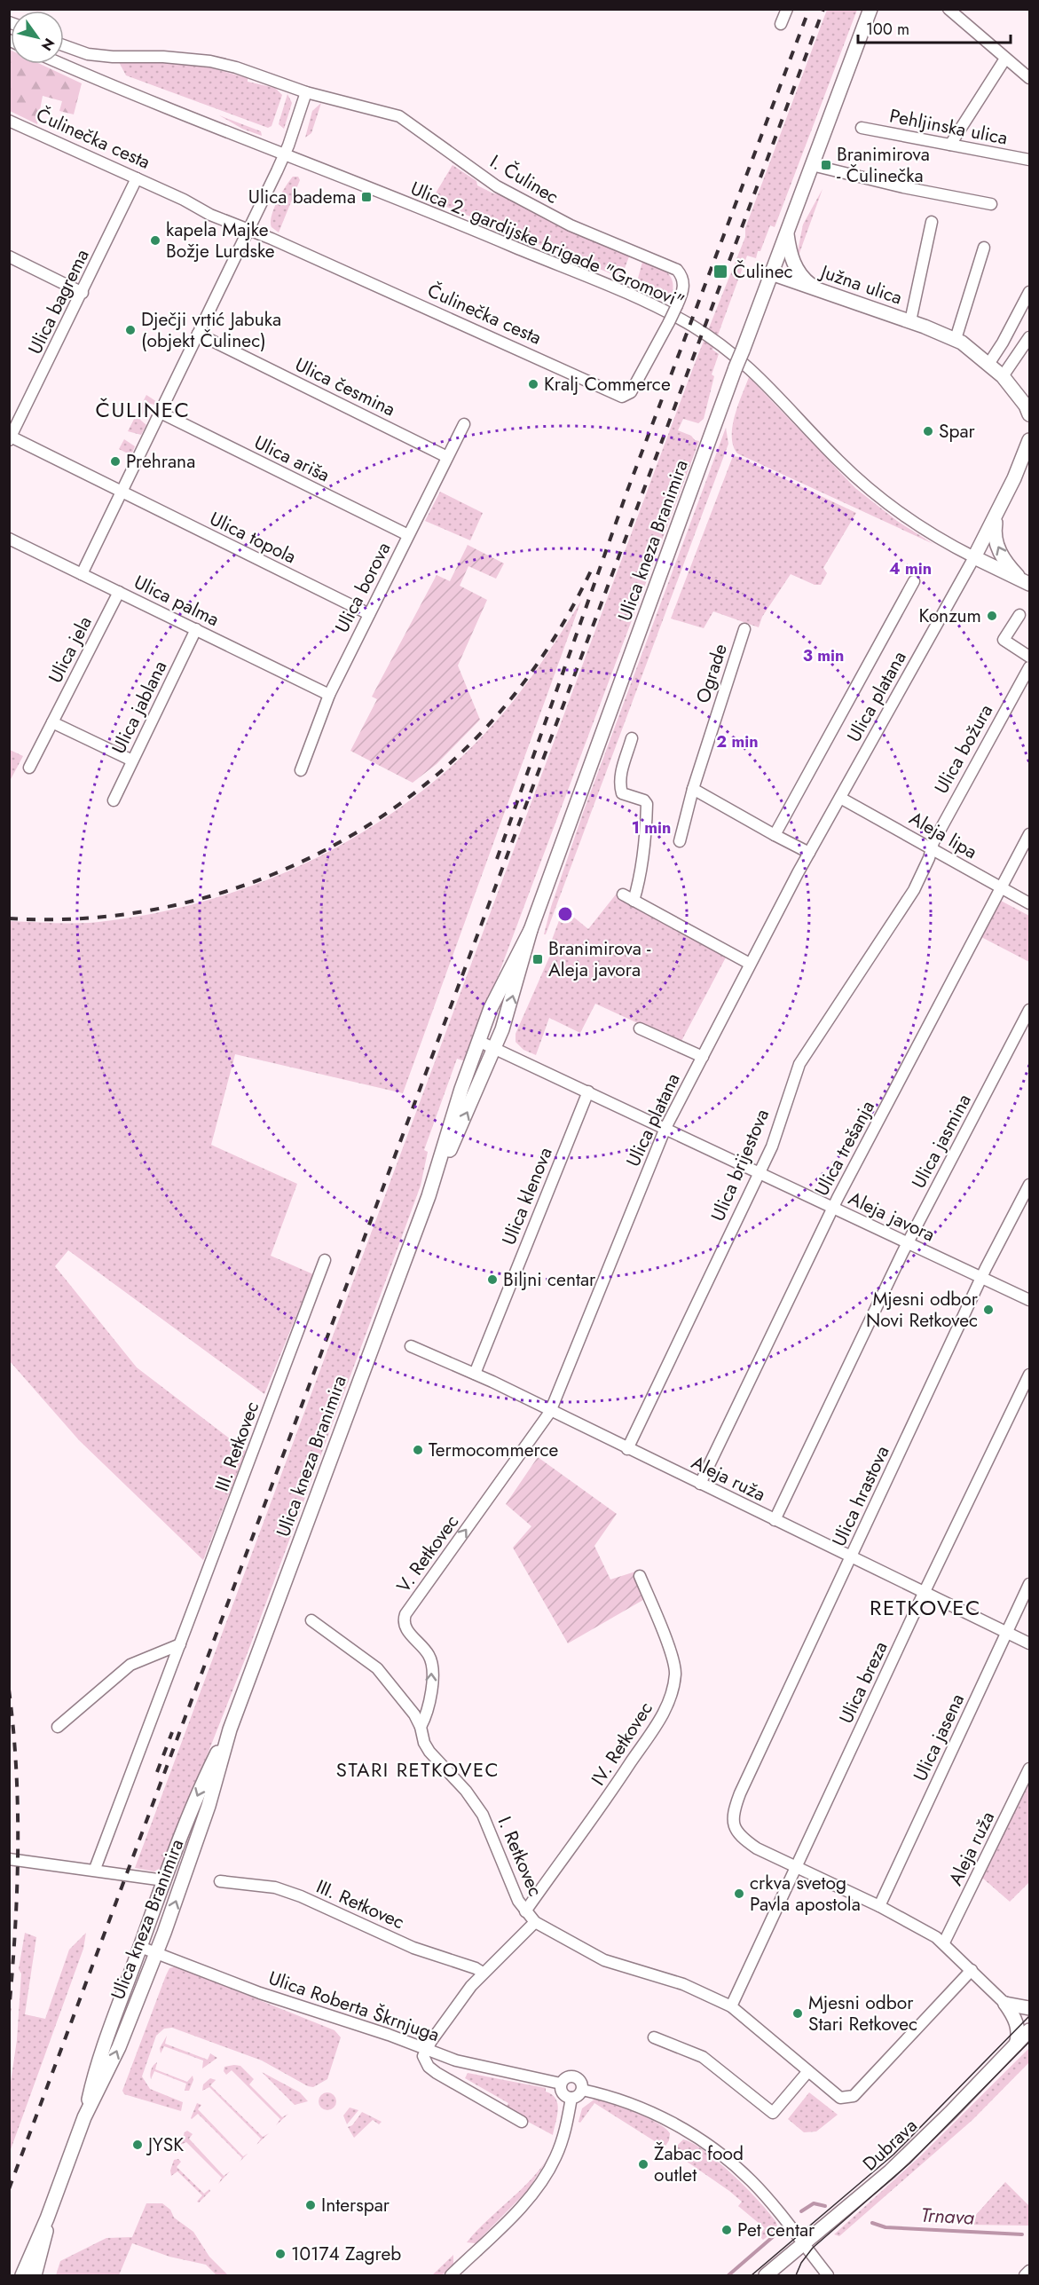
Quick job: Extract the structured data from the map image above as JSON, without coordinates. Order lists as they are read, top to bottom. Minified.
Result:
{"streets":{"main road":["Južna ulica","Ulica kneza Branimira","Dubrava"],"street":["Pehljinska ulica","Čulinečka cesta","I. Čulinec","Ulica 2. gardijske brigade \"Gromovi\"","Ulica bagrema","Ulica česmina","Ulica ariša","Ulica topola","Ulica borova","Ulica palma","Ulica jela","Ograde","Ulica platana","Ulica jablana","Ulica božura","Aleja lipa","Ulica jasmina","Ulica trešanja","Ulica brijestova","Ulica klenova","Aleja javora","III. Retkovec","Aleja ruža","Ulica hrastova","V. Retkovec","Ulica breza","Ulica jasena","IV. Retkovec","I. Retkovec","Ulica Roberta Škrnjuga"]},"crossings":[["Čulinečka cesta","I. Čulinec"],["Čulinečka cesta","Ulica bagrema"],["Ulica 2. gardijske brigade \"Gromovi\"","Ulica platana"],["Južna ulica","Ulica kneza Branimira"],["Ulica bagrema","Ulica topola"],["Ulica česmina","Ulica borova"],["Ulica ariša","Ulica borova"],["Ulica topola","Ulica borova"],["Ulica kneza Branimira","Aleja javora"],["Ulica kneza Branimira","Ulica Roberta Škrnjuga"],["Ulica borova","Ulica palma"],["Ulica palma","Ulica jela"],["Ulica palma","Ulica jablana"],["Ulica platana","Aleja lipa"],["Ulica platana","Aleja javora"],["Ulica platana","Aleja ruža"],["Ulica platana","V. Retkovec"],["Ulica božura","Aleja lipa"],["Ulica božura","Ulica brijestova"],["Aleja lipa","Ulica trešanja"],["Aleja lipa","Ulica brijestova"],["Ulica jasmina","Aleja javora"],["Ulica jasmina","Aleja ruža"],["Ulica trešanja","Aleja javora"],["Ulica trešanja","Aleja ruža"],["Ulica brijestova","Aleja javora"],["Ulica brijestova","Aleja ruža"],["Ulica klenova","Aleja javora"],["Ulica klenova","Aleja ruža"],["Aleja javora","Ulica hrastova"],["Aleja ruža","Ulica hrastova"],["Aleja ruža","V. Retkovec"],["Aleja ruža","Ulica breza"],["Aleja ruža","Ulica jasena"],["Ulica hrastova","Ulica breza"],["V. Retkovec","I. Retkovec"],["Ulica breza","I. Retkovec"],["IV. Retkovec","I. Retkovec"]],"one_way":["V. Retkovec"],"districts":["ČULINEC","RETKOVEC","STARI RETKOVEC"],"water":["Trnava"],"places":{"transit":["Branimirova - Čulinečka","Ulica badema","Čulinec","Branimirova - Aleja javora"],"other":["kapela Majke Božje Lurdske","Dječji vrtić Jabuka (objekt Čulinec)","Kralj Commerce","Spar","Prehrana","Konzum","Biljni centar","Mjesni odbor Novi Retkovec","Termocommerce","crkva svetog Pavla apostola","Mjesni odbor Stari Retkovec","JYSK","Žabac food outlet","Interspar","Pet centar","10174 Zagreb"]},"scale_bar":"100 m","north":"bottom right","rings":["4 min","3 min","2 min","1 min"]}
